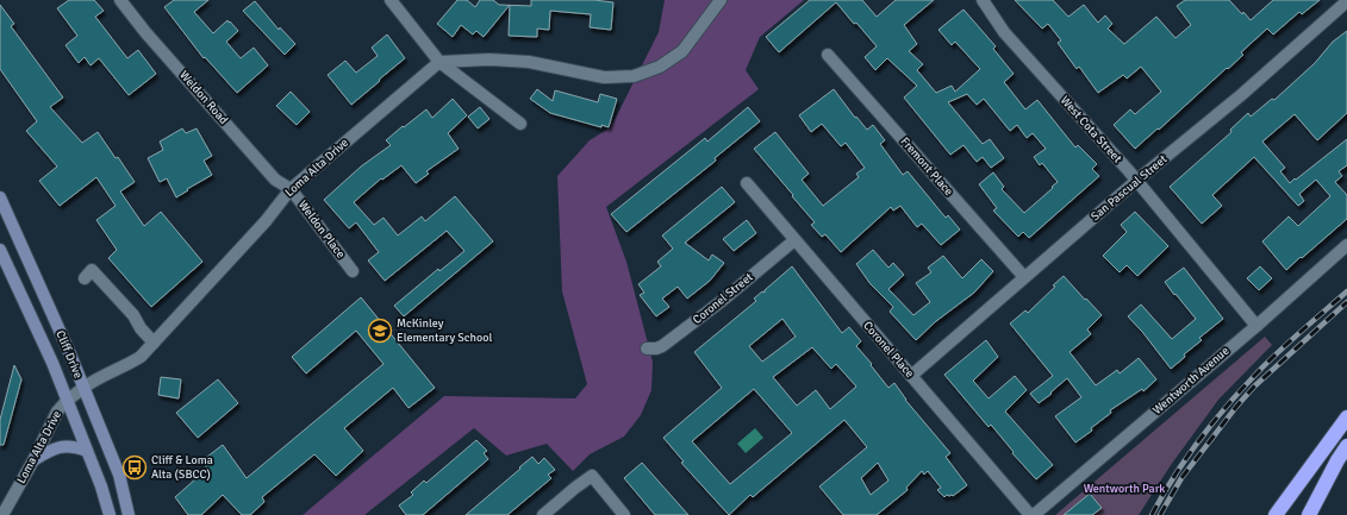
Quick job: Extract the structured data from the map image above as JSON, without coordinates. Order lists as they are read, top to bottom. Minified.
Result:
{"streets":{"main road":["Cliff Drive"],"street":["Weldon Road","West Cota Street","Fremont Place","Loma Alta Drive","San Pascual Street","Weldon Place","Coronel Street","Coronel Place","Wentworth Avenue"]},"crossings":[["Weldon Road","Loma Alta Drive"],["Weldon Road","Weldon Place"],["West Cota Street","San Pascual Street"],["West Cota Street","Wentworth Avenue"],["Fremont Place","San Pascual Street"],["Loma Alta Drive","Weldon Place"],["Loma Alta Drive","Cliff Drive"],["San Pascual Street","Coronel Place"],["Coronel Street","Coronel Place"],["Coronel Place","Wentworth Avenue"]],"parks":["Wentworth Park"],"places":{"school or university":["McKinley Elementary School"],"bus stop":["Cliff & Loma Alta (SBCC)"]}}
